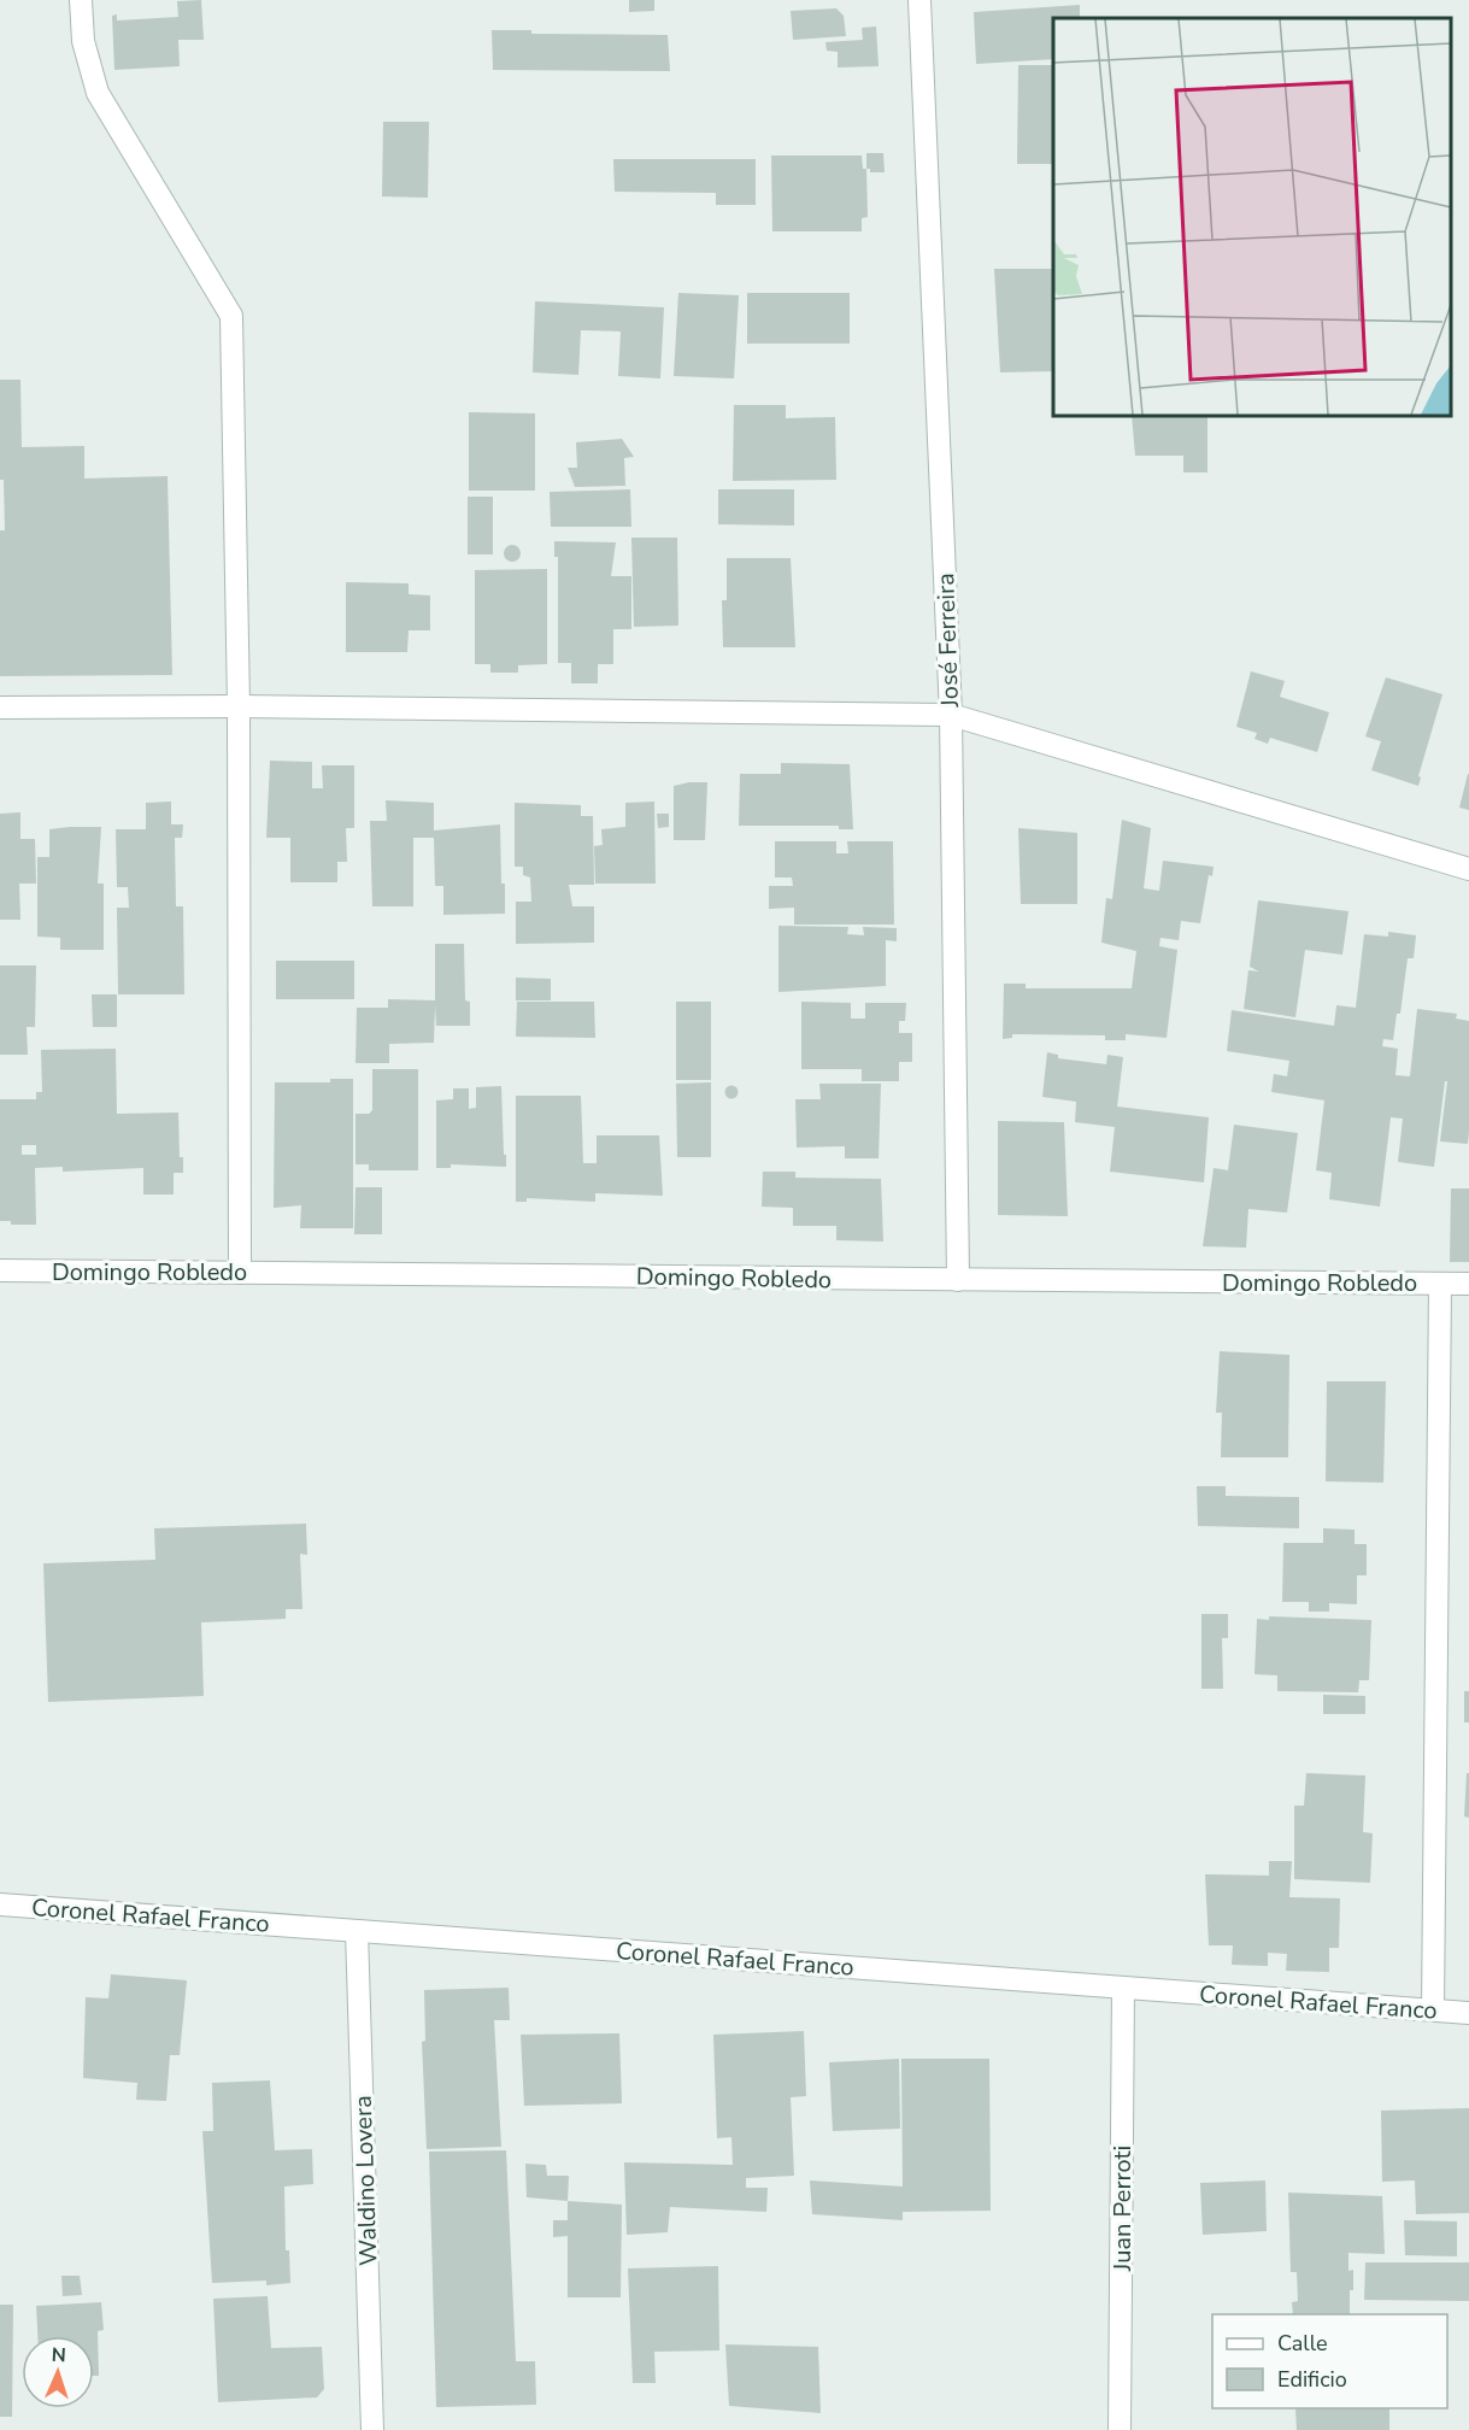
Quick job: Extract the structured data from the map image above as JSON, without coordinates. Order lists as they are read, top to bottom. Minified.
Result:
{"streets":{"street":["José Ferreira","Domingo Robledo","Coronel Rafael Franco","Waldino Lovera","Juan Perroti"]},"crossings":[["José Ferreira","Domingo Robledo"],["Coronel Rafael Franco","Waldino Lovera"],["Coronel Rafael Franco","Juan Perroti"]],"legend":["Calle","Edificio"],"north":"top"}
